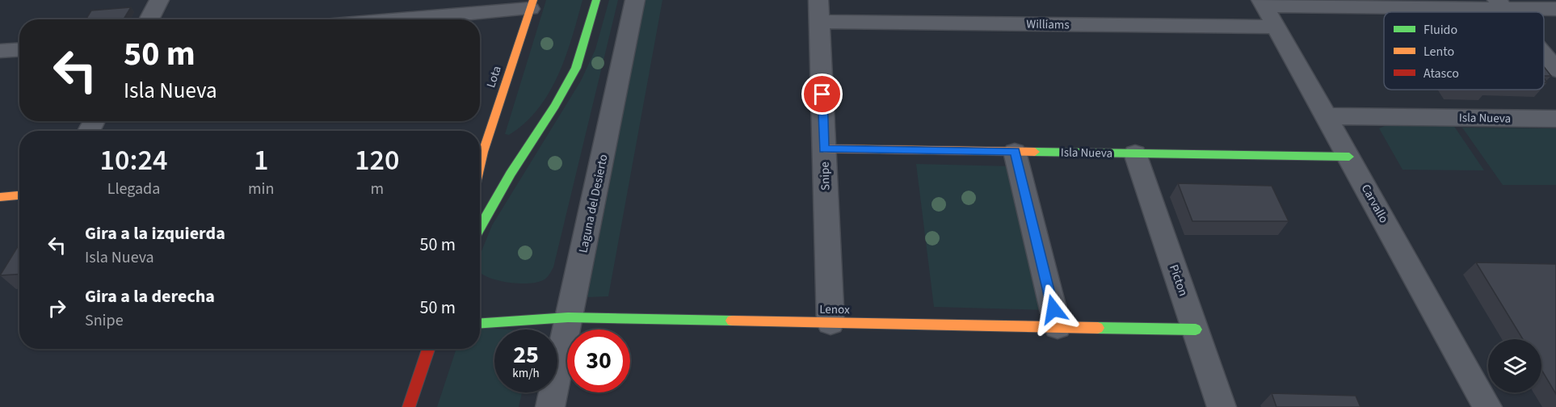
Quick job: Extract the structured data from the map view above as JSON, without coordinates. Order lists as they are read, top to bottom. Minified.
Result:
{"streets":{"street":["Williams","Lota","Isla Nueva","Snipe","Laguna del Desierto","Carvallo","Picton","Lenox"]},"crossings":[["Williams","Snipe"],["Williams","Carvallo"],["Isla Nueva","Snipe"],["Isla Nueva","Carvallo"],["Isla Nueva","Picton"],["Snipe","Lenox"],["Laguna del Desierto","Lenox"],["Picton","Lenox"]],"legend":["Fluido","Lento","Atasco"],"page":{"turn":["50 m","Isla Nueva"],"eta":["10:24","Llegada","1","min","120","m"],"list":[{"name":"Gira a la izquierda","note":"Isla Nueva","value":"50 m"},{"name":"Gira a la derecha","note":"Snipe","value":"50 m"}],"speed":"25 km/h","limit":"30"}}
